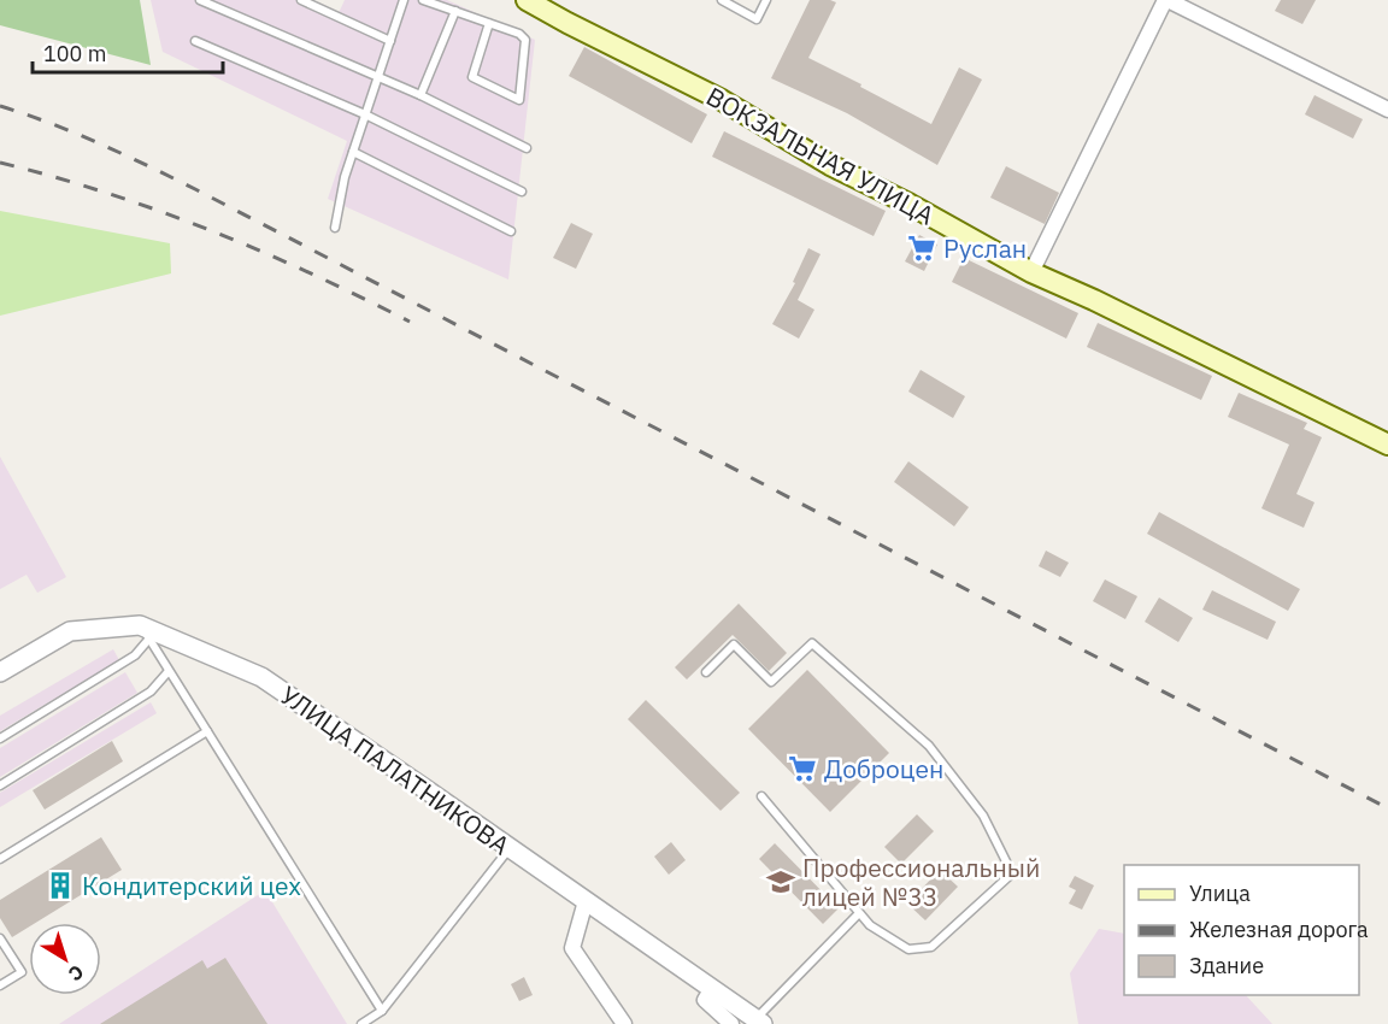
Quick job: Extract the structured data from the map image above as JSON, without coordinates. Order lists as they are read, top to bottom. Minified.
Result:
{"streets":{"main road":["ВОКЗАЛЬНАЯ УЛИЦА"],"street":["УЛИЦА ПАЛАТНИКОВА"]},"places":{"supermarket":["Руслан","Доброцен"],"school or university":["Профессиональный лицей №33"],"building":["Кондитерский цех"]},"legend":["Улица","Железная дорога","Здание"],"scale_bar":"100 m","north":"bottom right"}
